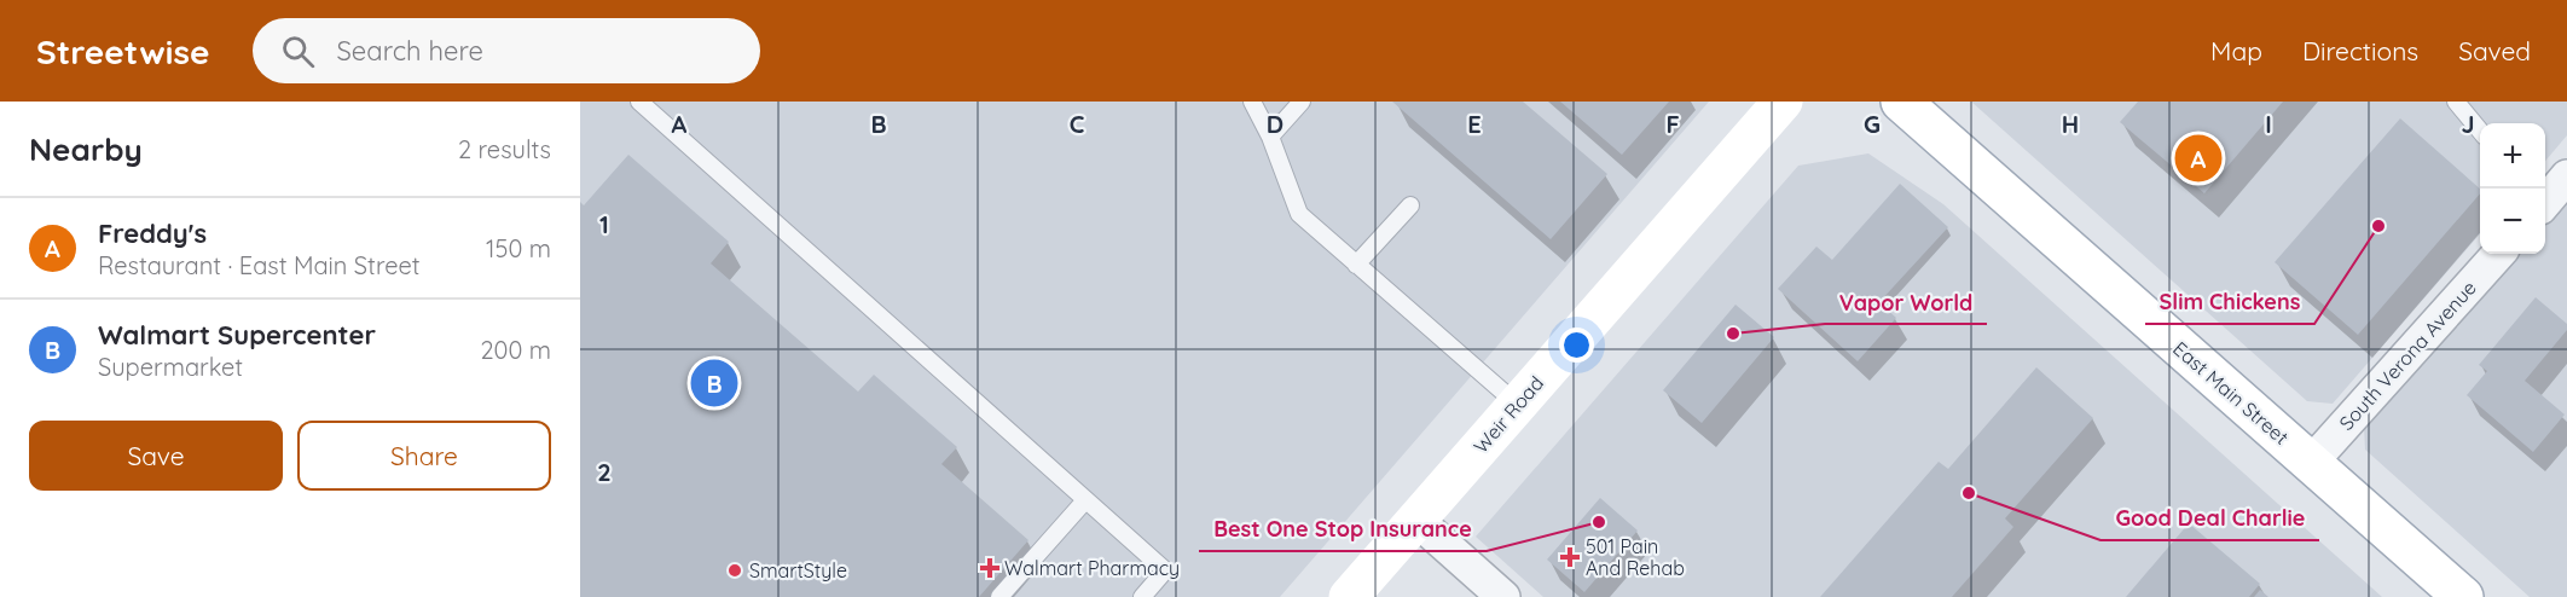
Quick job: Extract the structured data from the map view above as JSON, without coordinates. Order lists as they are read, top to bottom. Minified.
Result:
{"streets":{"main road":["East Main Street","Weir Road"],"street":["South Verona Avenue"]},"crossings":[["South Verona Avenue","East Main Street"]],"places":{"other":["Slim Chickens","Vapor World","Good Deal Charlie","Best One Stop Insurance","SmartStyle"],"health":["501 Pain And Rehab","Walmart Pharmacy"]},"page":{"header":"Streetwise","search":"Search here","nav":["Map","Directions","Saved"],"heading":["Nearby","2 results"],"map_buttons":["+","−"],"pins":["A","B"],"list":[{"mark":"A","name":"Freddy's","note":"Restaurant · East Main Street","value":"150 m"},{"mark":"B","name":"Walmart Supercenter","note":"Supermarket","value":"200 m"}],"buttons":["Save","Share"]},"grid":{"columns":["A","B","C","D","E","F","G","H","I","J"],"rows":["1","2"]}}
